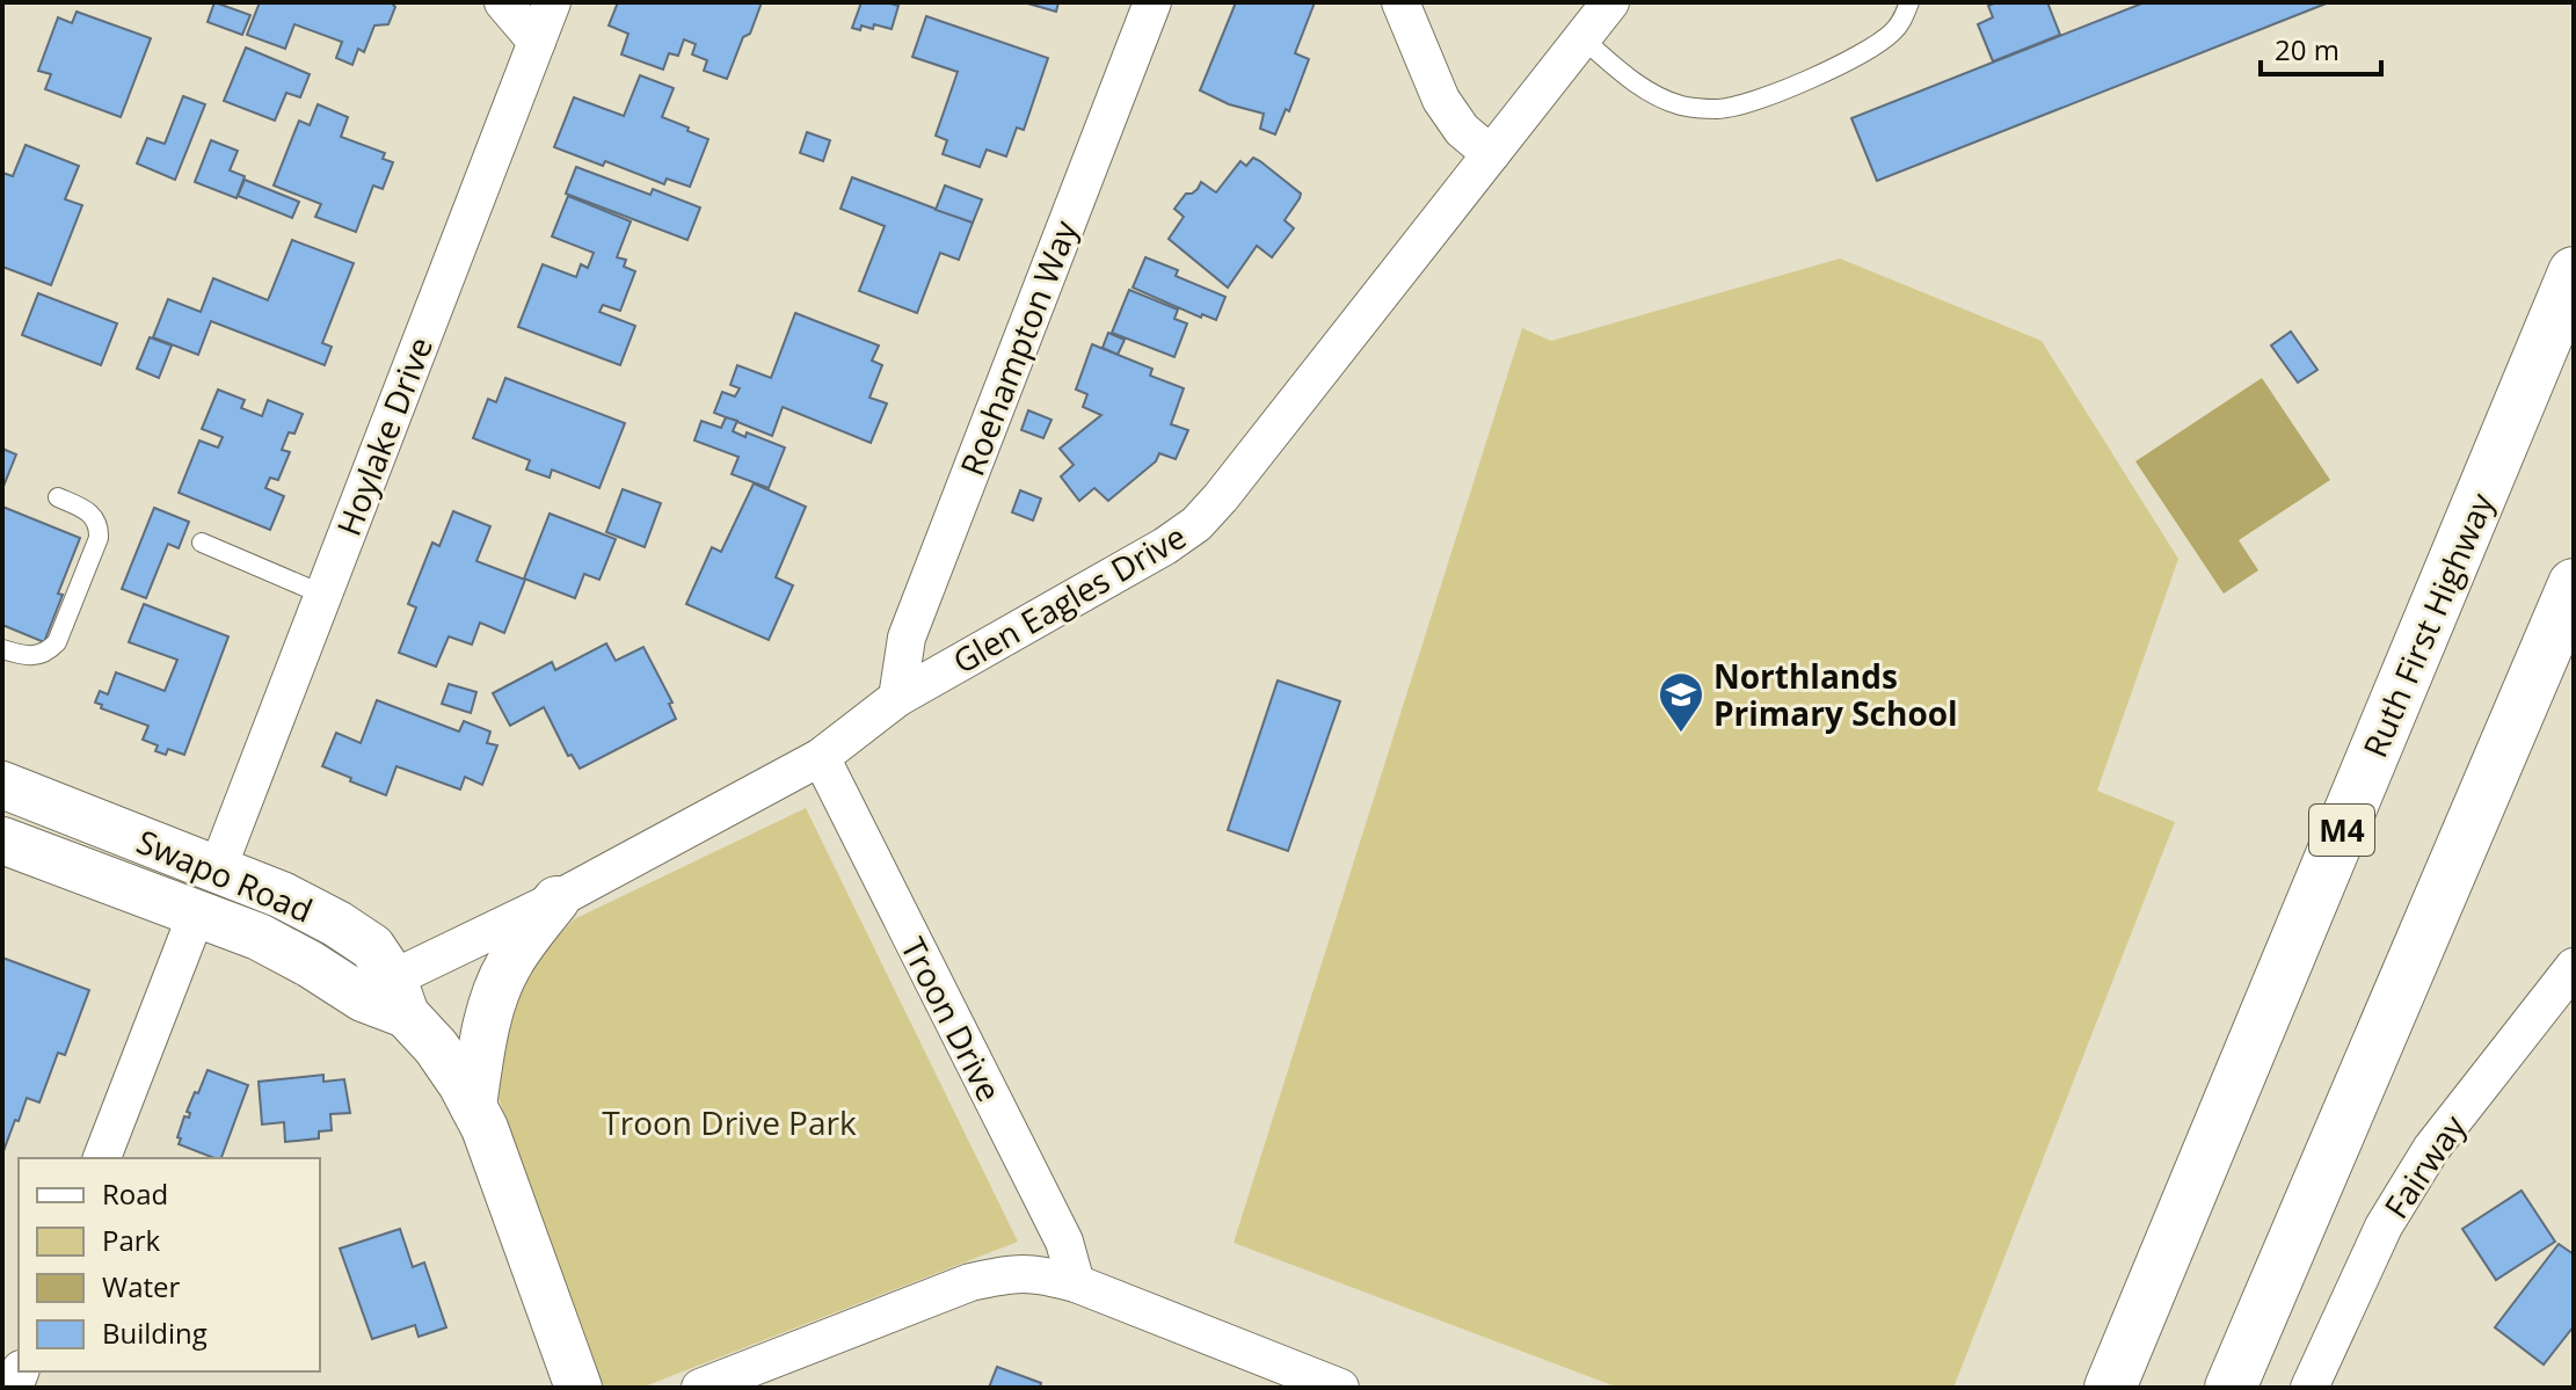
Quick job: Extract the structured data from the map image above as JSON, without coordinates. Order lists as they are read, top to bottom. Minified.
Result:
{"streets":{"highway":["Ruth First Highway","M4"],"street":["Roehampton Way","Hoylake Drive","Glen Eagles Drive","Swapo Road","Troon Drive","Fairway"]},"crossings":[["Roehampton Way","Glen Eagles Drive"],["Hoylake Drive","Swapo Road"],["Glen Eagles Drive","Swapo Road"],["Glen Eagles Drive","Troon Drive"]],"parks":["Troon Drive Park"],"places":{"school or university":["Northlands Primary School"]},"legend":["Road","Park","Water","Building"],"scale_bar":"20 m"}
